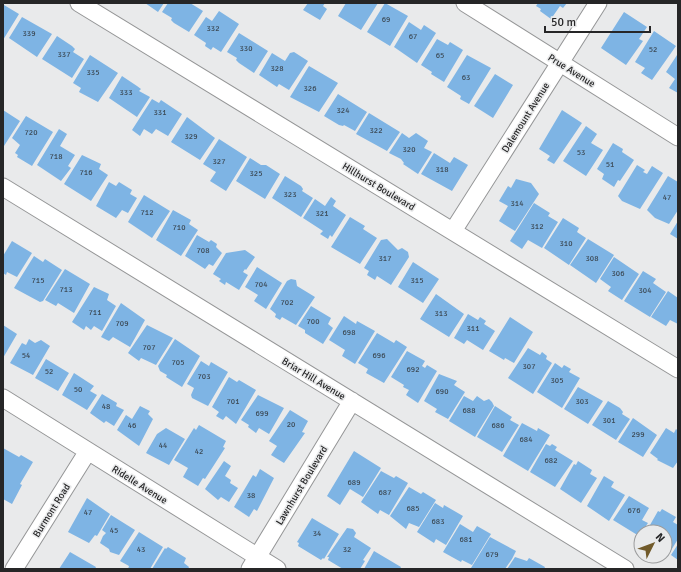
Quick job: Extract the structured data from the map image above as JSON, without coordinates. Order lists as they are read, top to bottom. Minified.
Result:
{"streets":{"street":["Prue Avenue","Dalemount Avenue","Hillhurst Boulevard","Briar Hill Avenue","Ridelle Avenue","Lawnhurst Boulevard","Burmont Road"]},"crossings":[["Prue Avenue","Dalemount Avenue"],["Dalemount Avenue","Hillhurst Boulevard"],["Briar Hill Avenue","Lawnhurst Boulevard"],["Ridelle Avenue","Lawnhurst Boulevard"],["Ridelle Avenue","Burmont Road"]],"house_numbers":["69","332","339","67","330","52","337","65","328","335","63","326","333","324","331","322","720","329","320","53","718","327","51","318","716","325","323","47","314","712","321","312","710","310","708","317","308","306","715","315","704","713","304","702","711","313","700","709","311","698","707","54","696","705","307","692","52","703","305","50","690","701","303","48","688","699","301","20","46","686","299","684","44","42","682","689","687","38","685","676","47","683","45","34","681","43","32","679"],"scale_bar":"50 m","north":"top right"}
